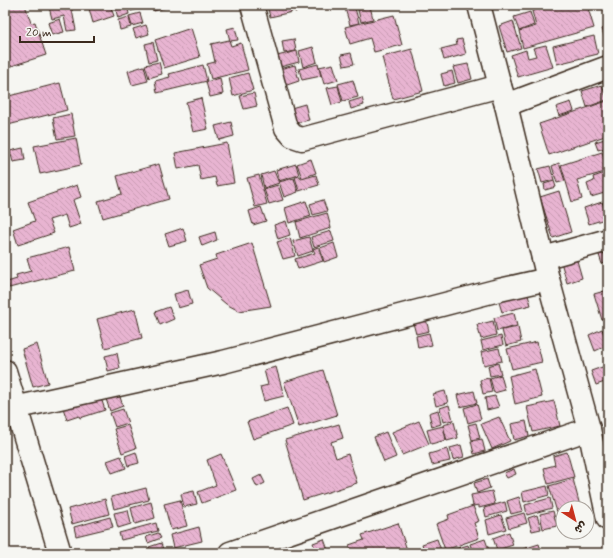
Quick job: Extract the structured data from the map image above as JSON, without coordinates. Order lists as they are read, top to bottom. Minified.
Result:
{"scale_bar":"20 m","north":"bottom right"}
